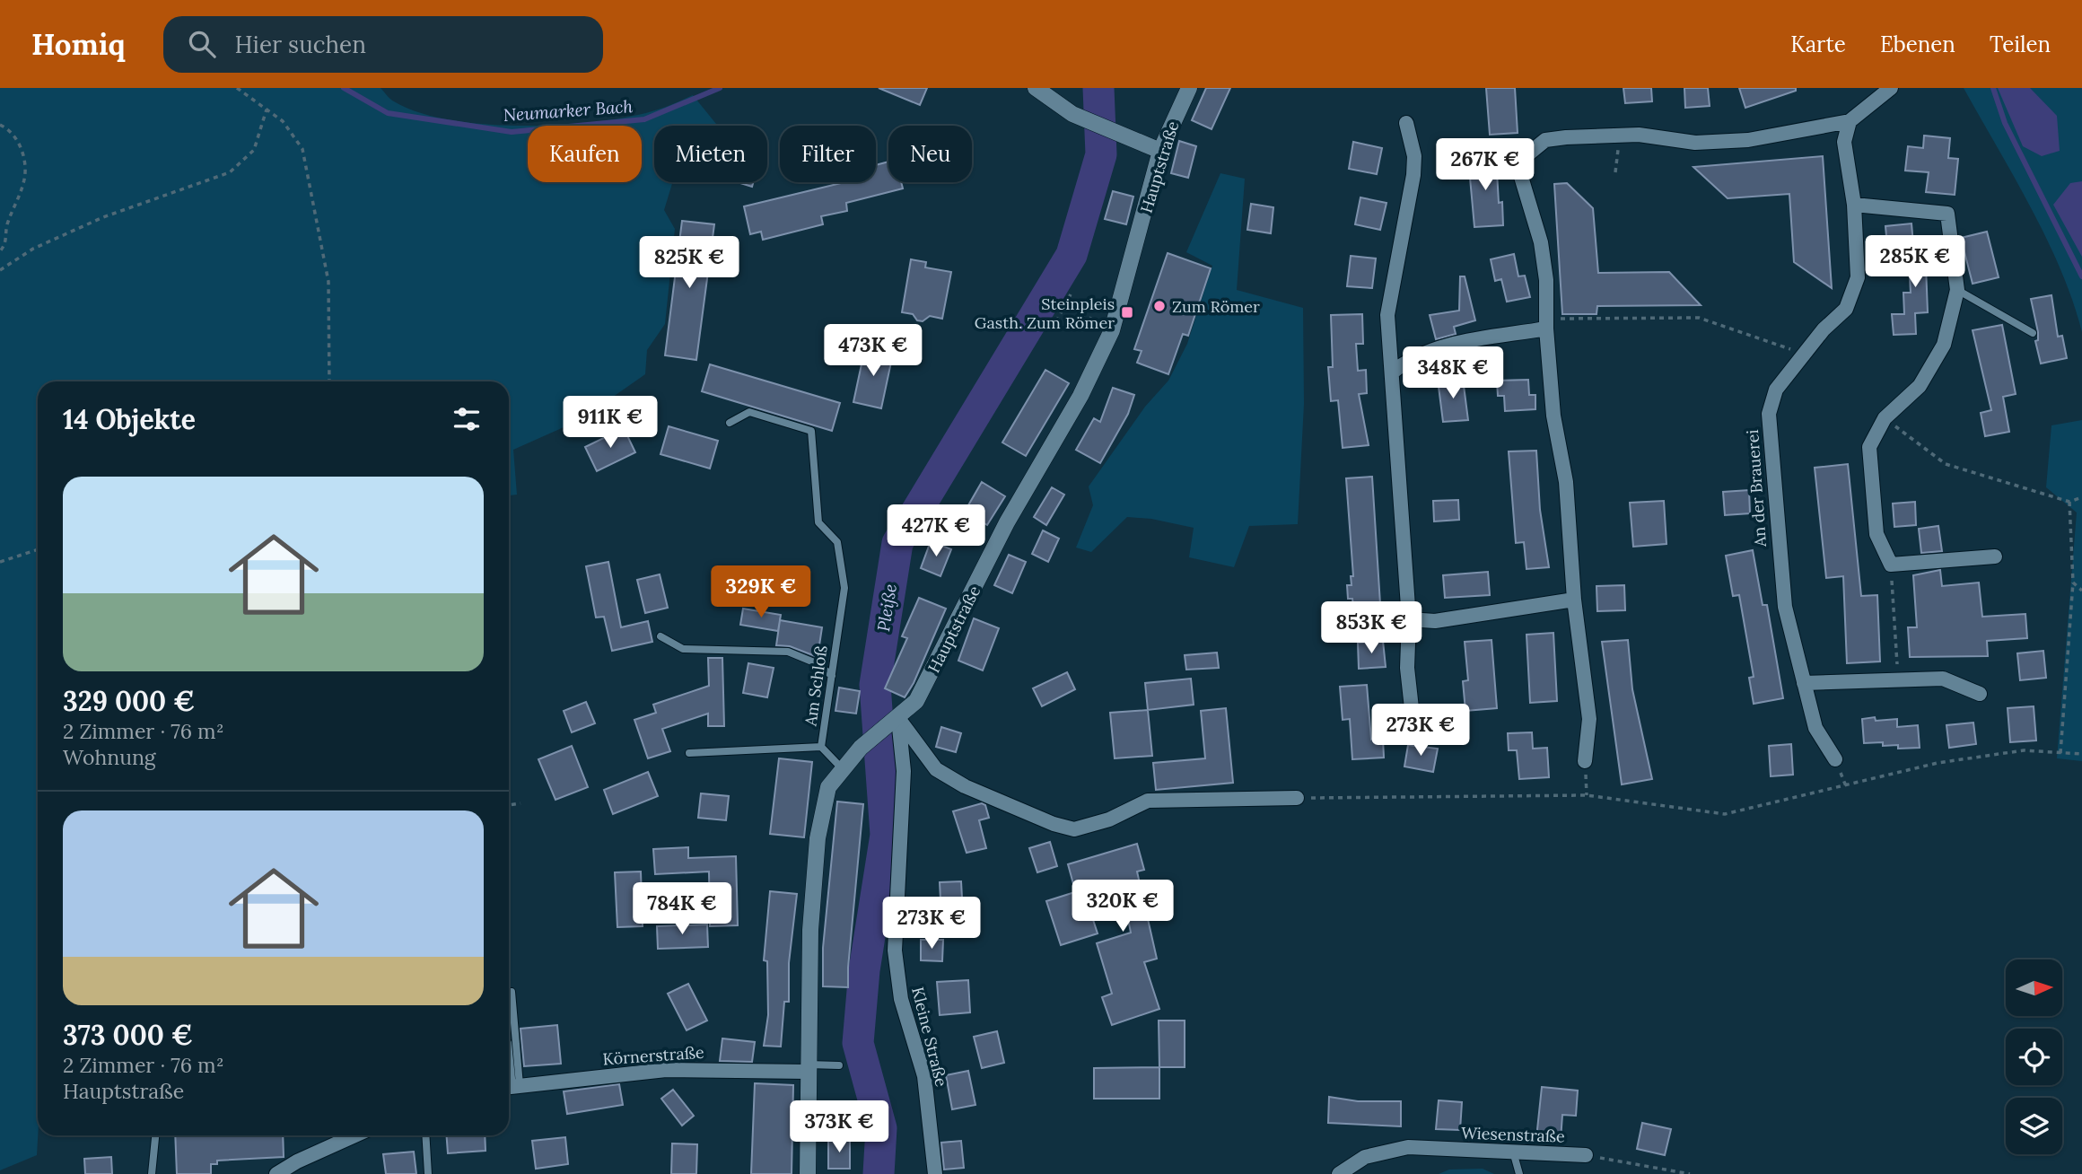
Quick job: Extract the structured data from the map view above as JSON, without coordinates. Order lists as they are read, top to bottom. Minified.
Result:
{"streets":{"main road":["Hauptstraße"],"street":["An der Brauerei","Kleine Straße","Körnerstraße","Wiesenstraße"],"lane":["Am Schloß"]},"crossings":[["Hauptstraße","Am Schloß"],["Hauptstraße","Kleine Straße"],["Hauptstraße","Körnerstraße"]],"water":["Neumarker Bach","Pleiße"],"places":{"other":["Zum Römer"],"transit":["Steinpleis Gasth. Zum Römer"]},"north":"right","page":{"header":"Homiq","search":"Hier suchen","nav":["Karte","Ebenen","Teilen"],"chip":["Kaufen","Mieten","Filter","Neu"],"price":["267K €","285K €","825K €","473K €","348K €","911K €","427K €","329K €","853K €","273K €","320K €","784K €","273K €","373K €"],"heading":"14 Objekte","list":[{"name":"329 000 €","note":"2 Zimmer · 76 m² · Wohnung"},{"name":"373 000 €","note":"2 Zimmer · 76 m² · Hauptstraße"}]}}
